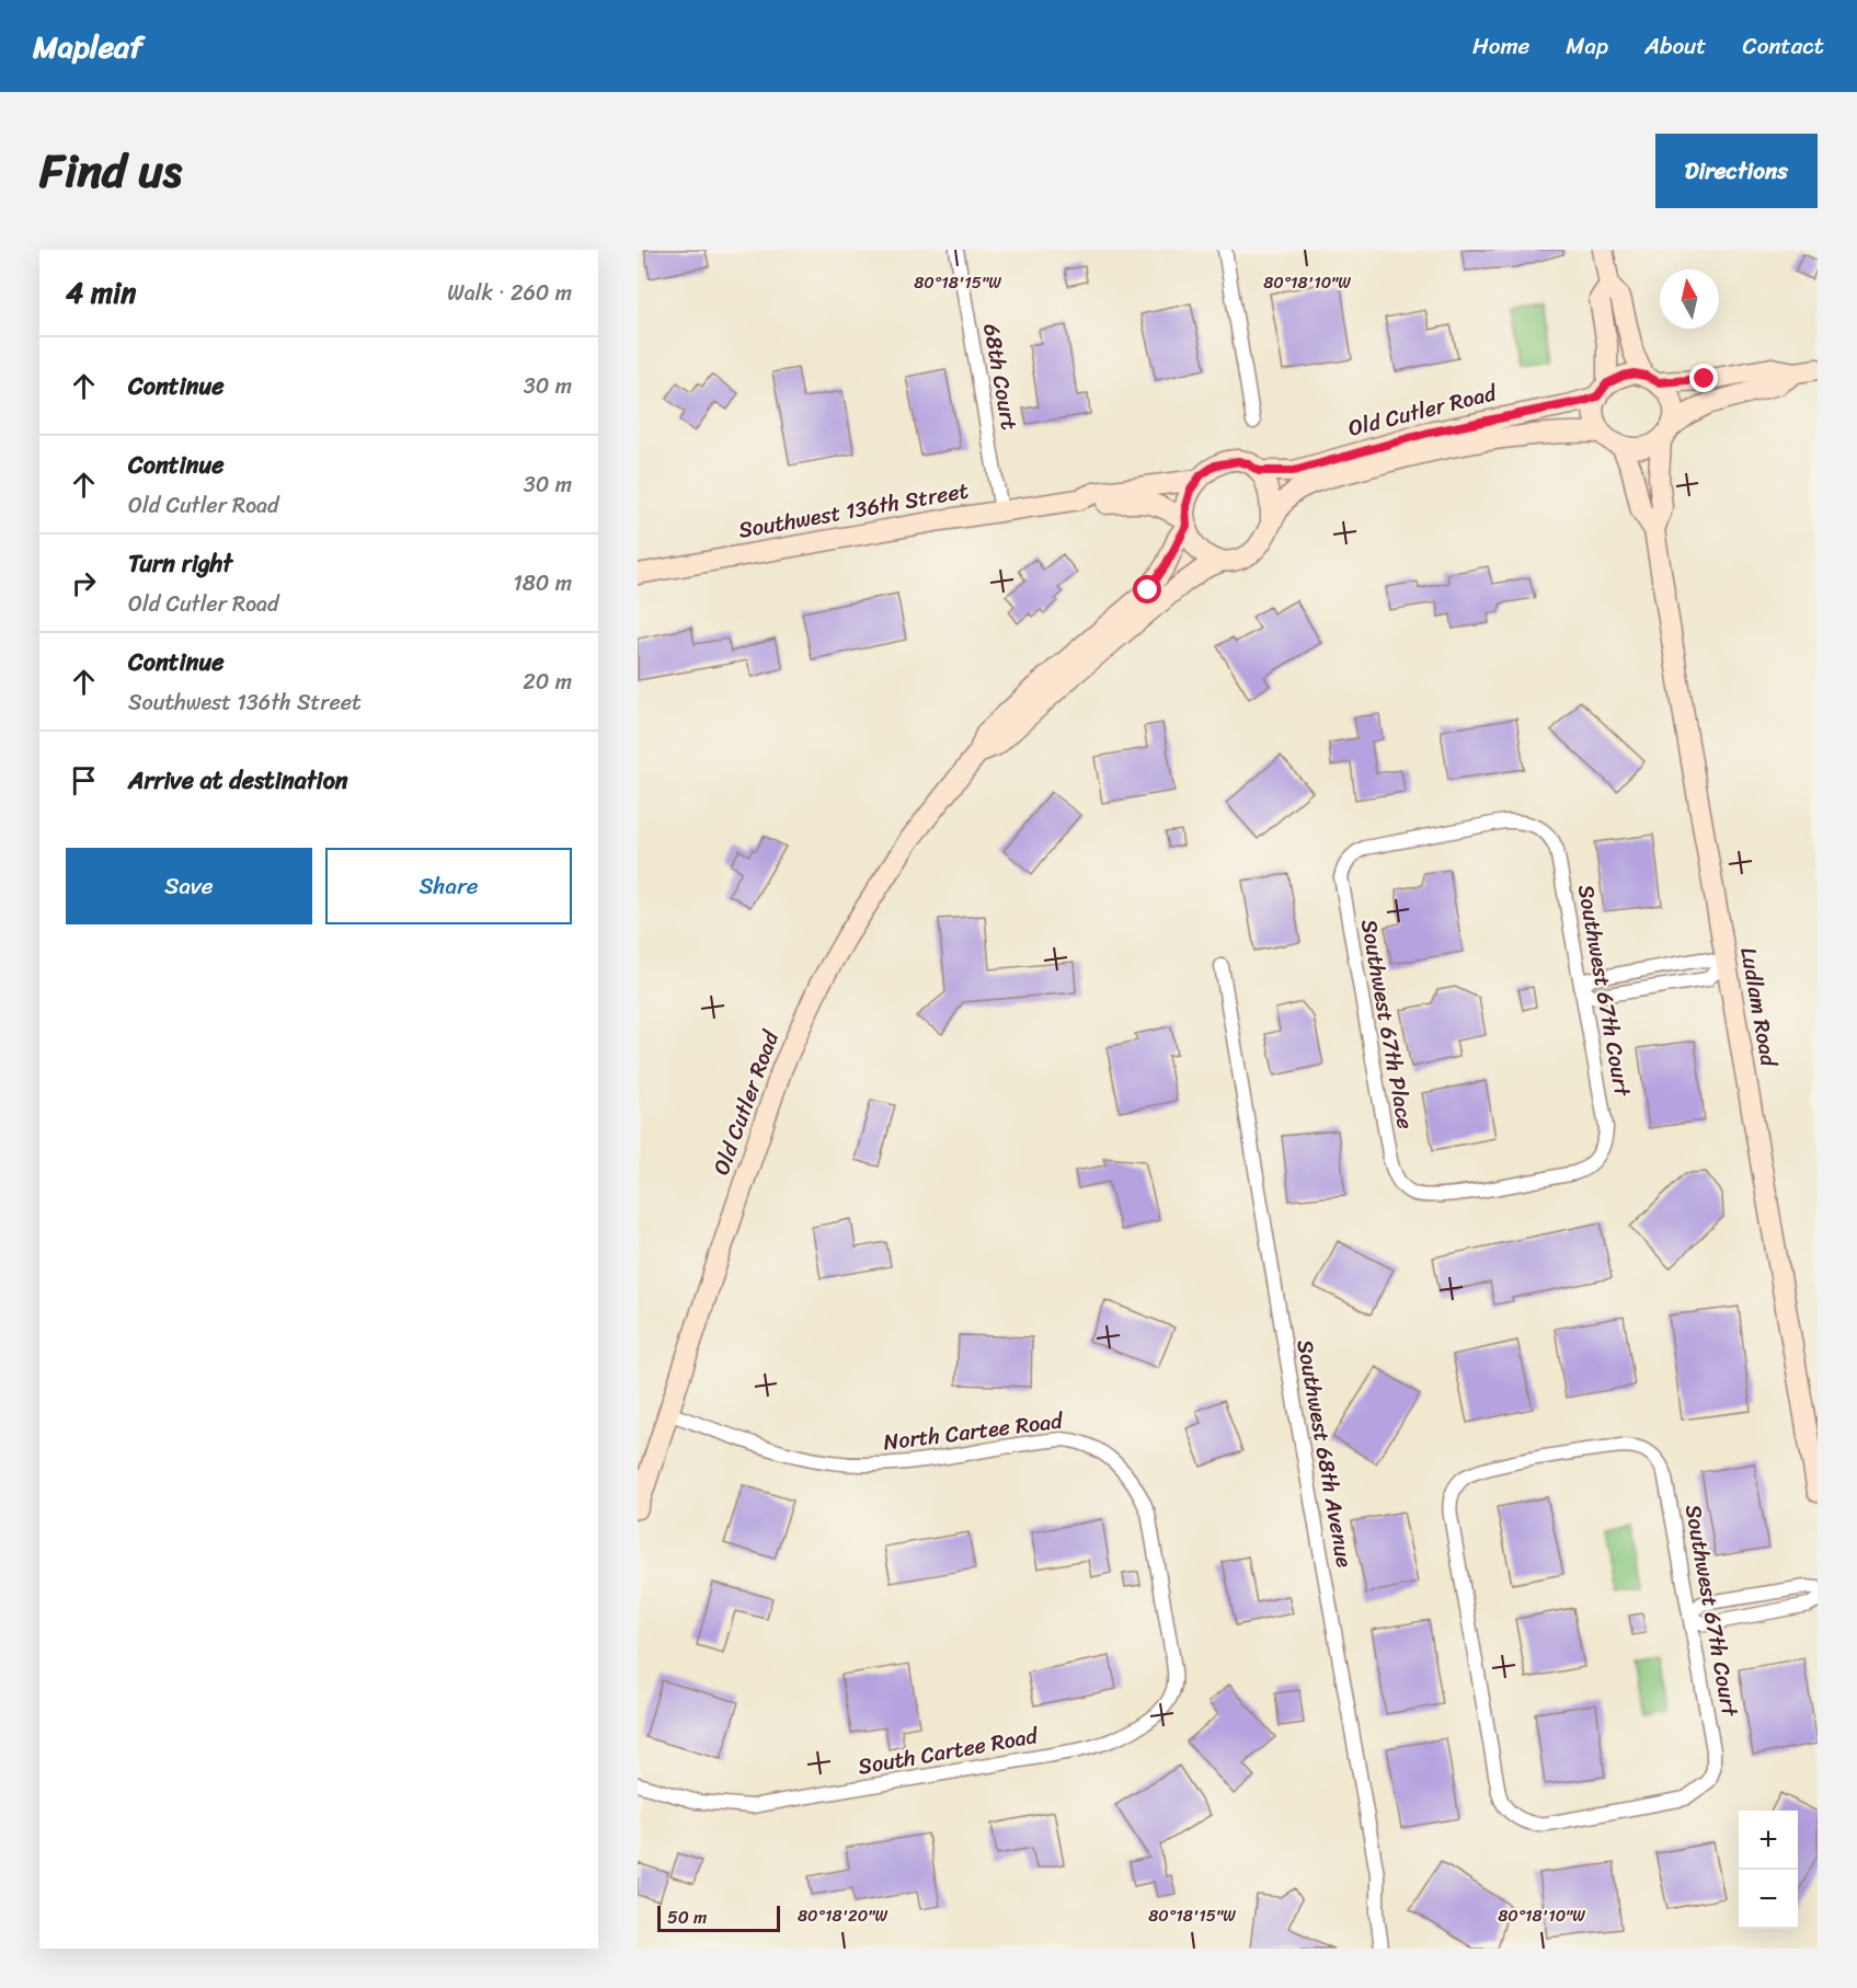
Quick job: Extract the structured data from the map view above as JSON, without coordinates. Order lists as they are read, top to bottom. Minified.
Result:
{"streets":{"main road":["Old Cutler Road","Southwest 136th Street","Ludlam Road"],"street":["68th Court","Southwest 67th Court","Southwest 67th Place","North Cartee Road","Southwest 68th Avenue","South Cartee Road"]},"crossings":[["68th Court","Southwest 136th Street"],["Old Cutler Road","Southwest 136th Street"],["Old Cutler Road","Ludlam Road"],["Old Cutler Road","North Cartee Road"],["Southwest 67th Court","Southwest 67th Place"],["North Cartee Road","South Cartee Road"]],"scale_bar":"50 m","north":"top","page":{"header":"Mapleaf","nav":["Home","Map","About","Contact"],"title":"Find us","buttons":["Directions",["Save","Share"]],"heading":["4 min","Walk · 260 m"],"list":[["Continue","30 m"],["Continue","Old Cutler Road","30 m"],["Turn right","Old Cutler Road","180 m"],["Continue","Southwest 136th Street","20 m"],"Arrive at destination"],"map_buttons":["+","−"],"scale":"50 m"},"coordinates":["80°18'15\"W","80°18'10\"W","80°18'20\"W"]}
